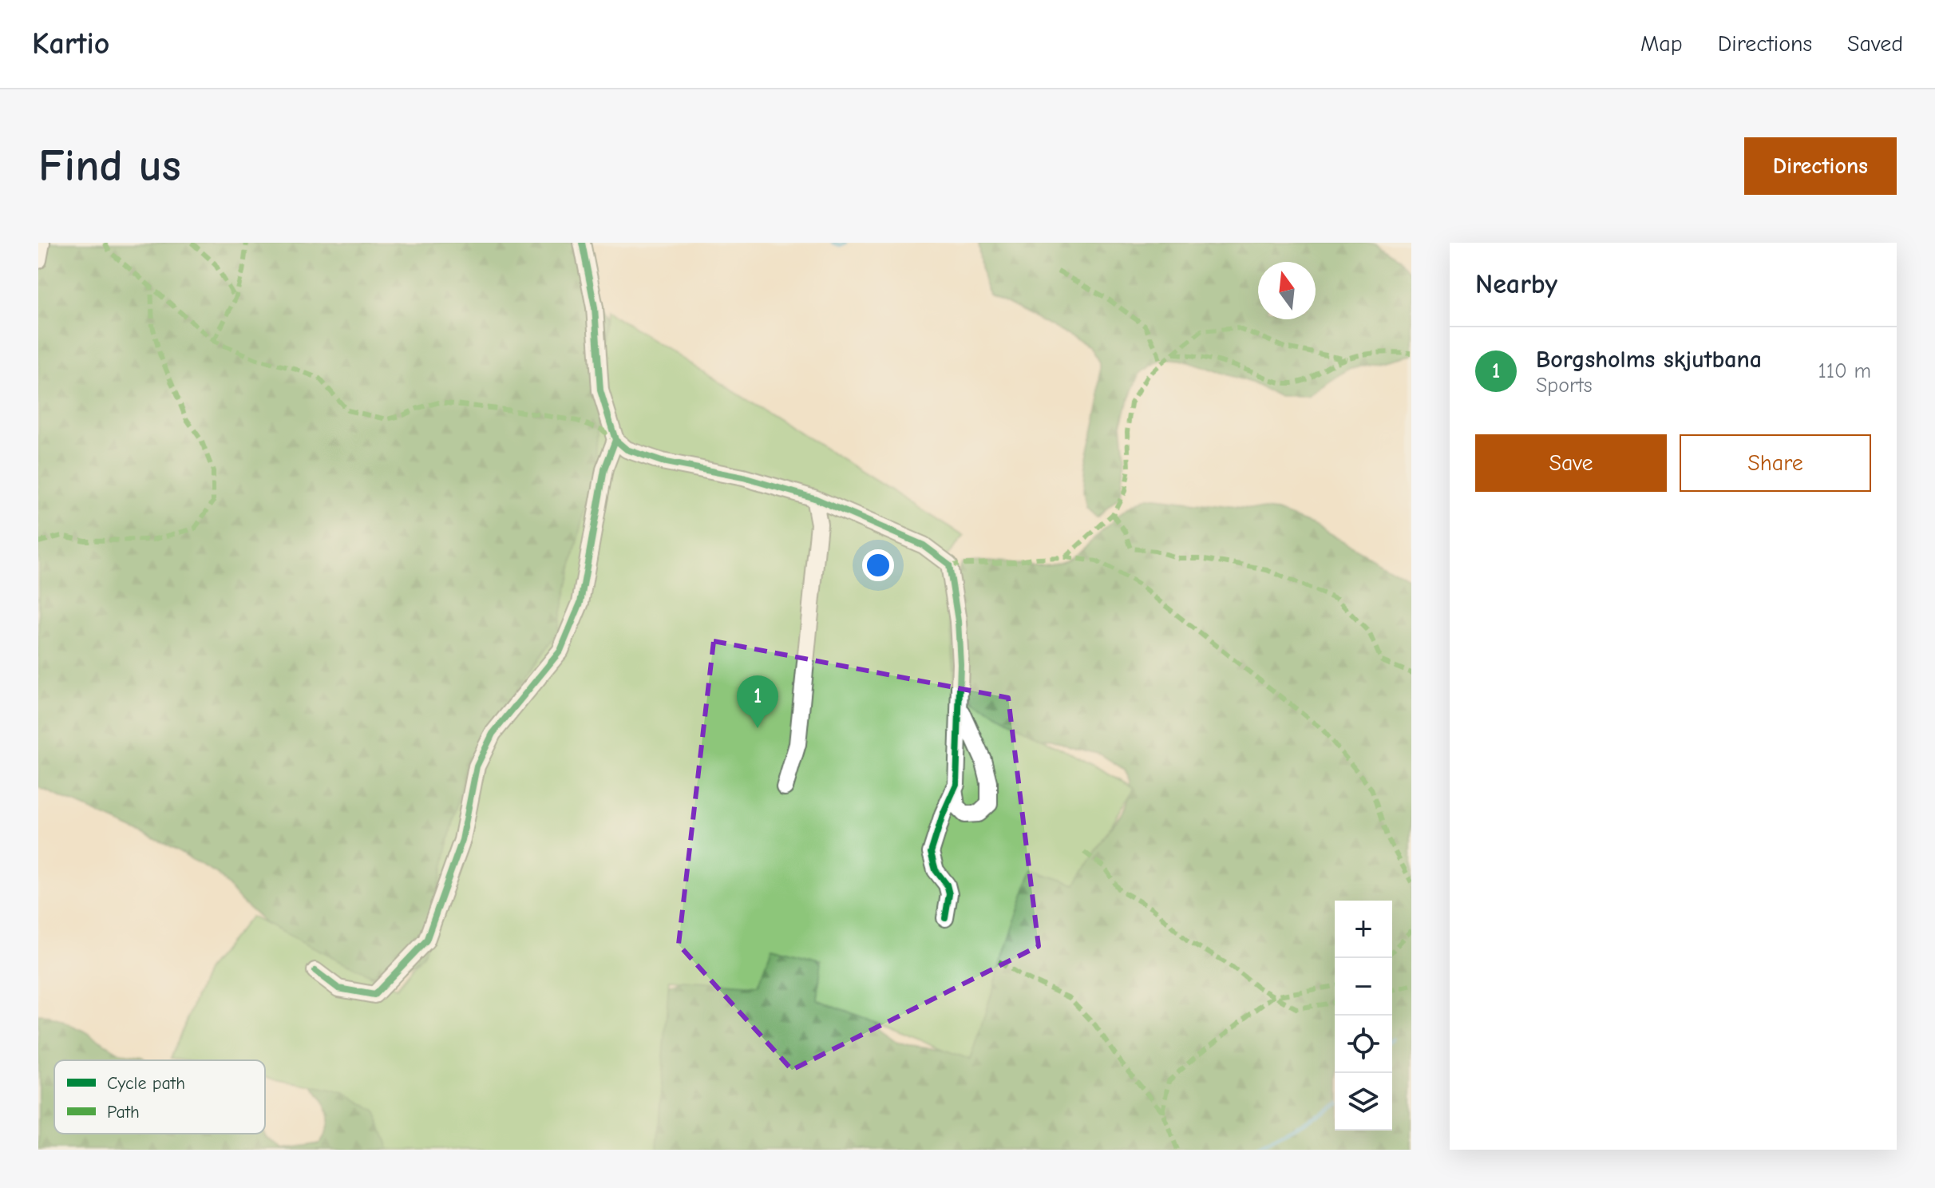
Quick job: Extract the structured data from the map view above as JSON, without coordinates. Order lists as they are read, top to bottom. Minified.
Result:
{"legend":["Cycle path","Path"],"north":"top","page":{"header":"Kartio","nav":["Map","Directions","Saved"],"buttons":["Directions",["Save","Share"]],"title":"Find us","heading":"Nearby","list":[{"mark":"1","name":"Borgsholms skjutbana","note":"Sports","value":"110 m"}],"pins":"1","map_buttons":["+","−"]}}
